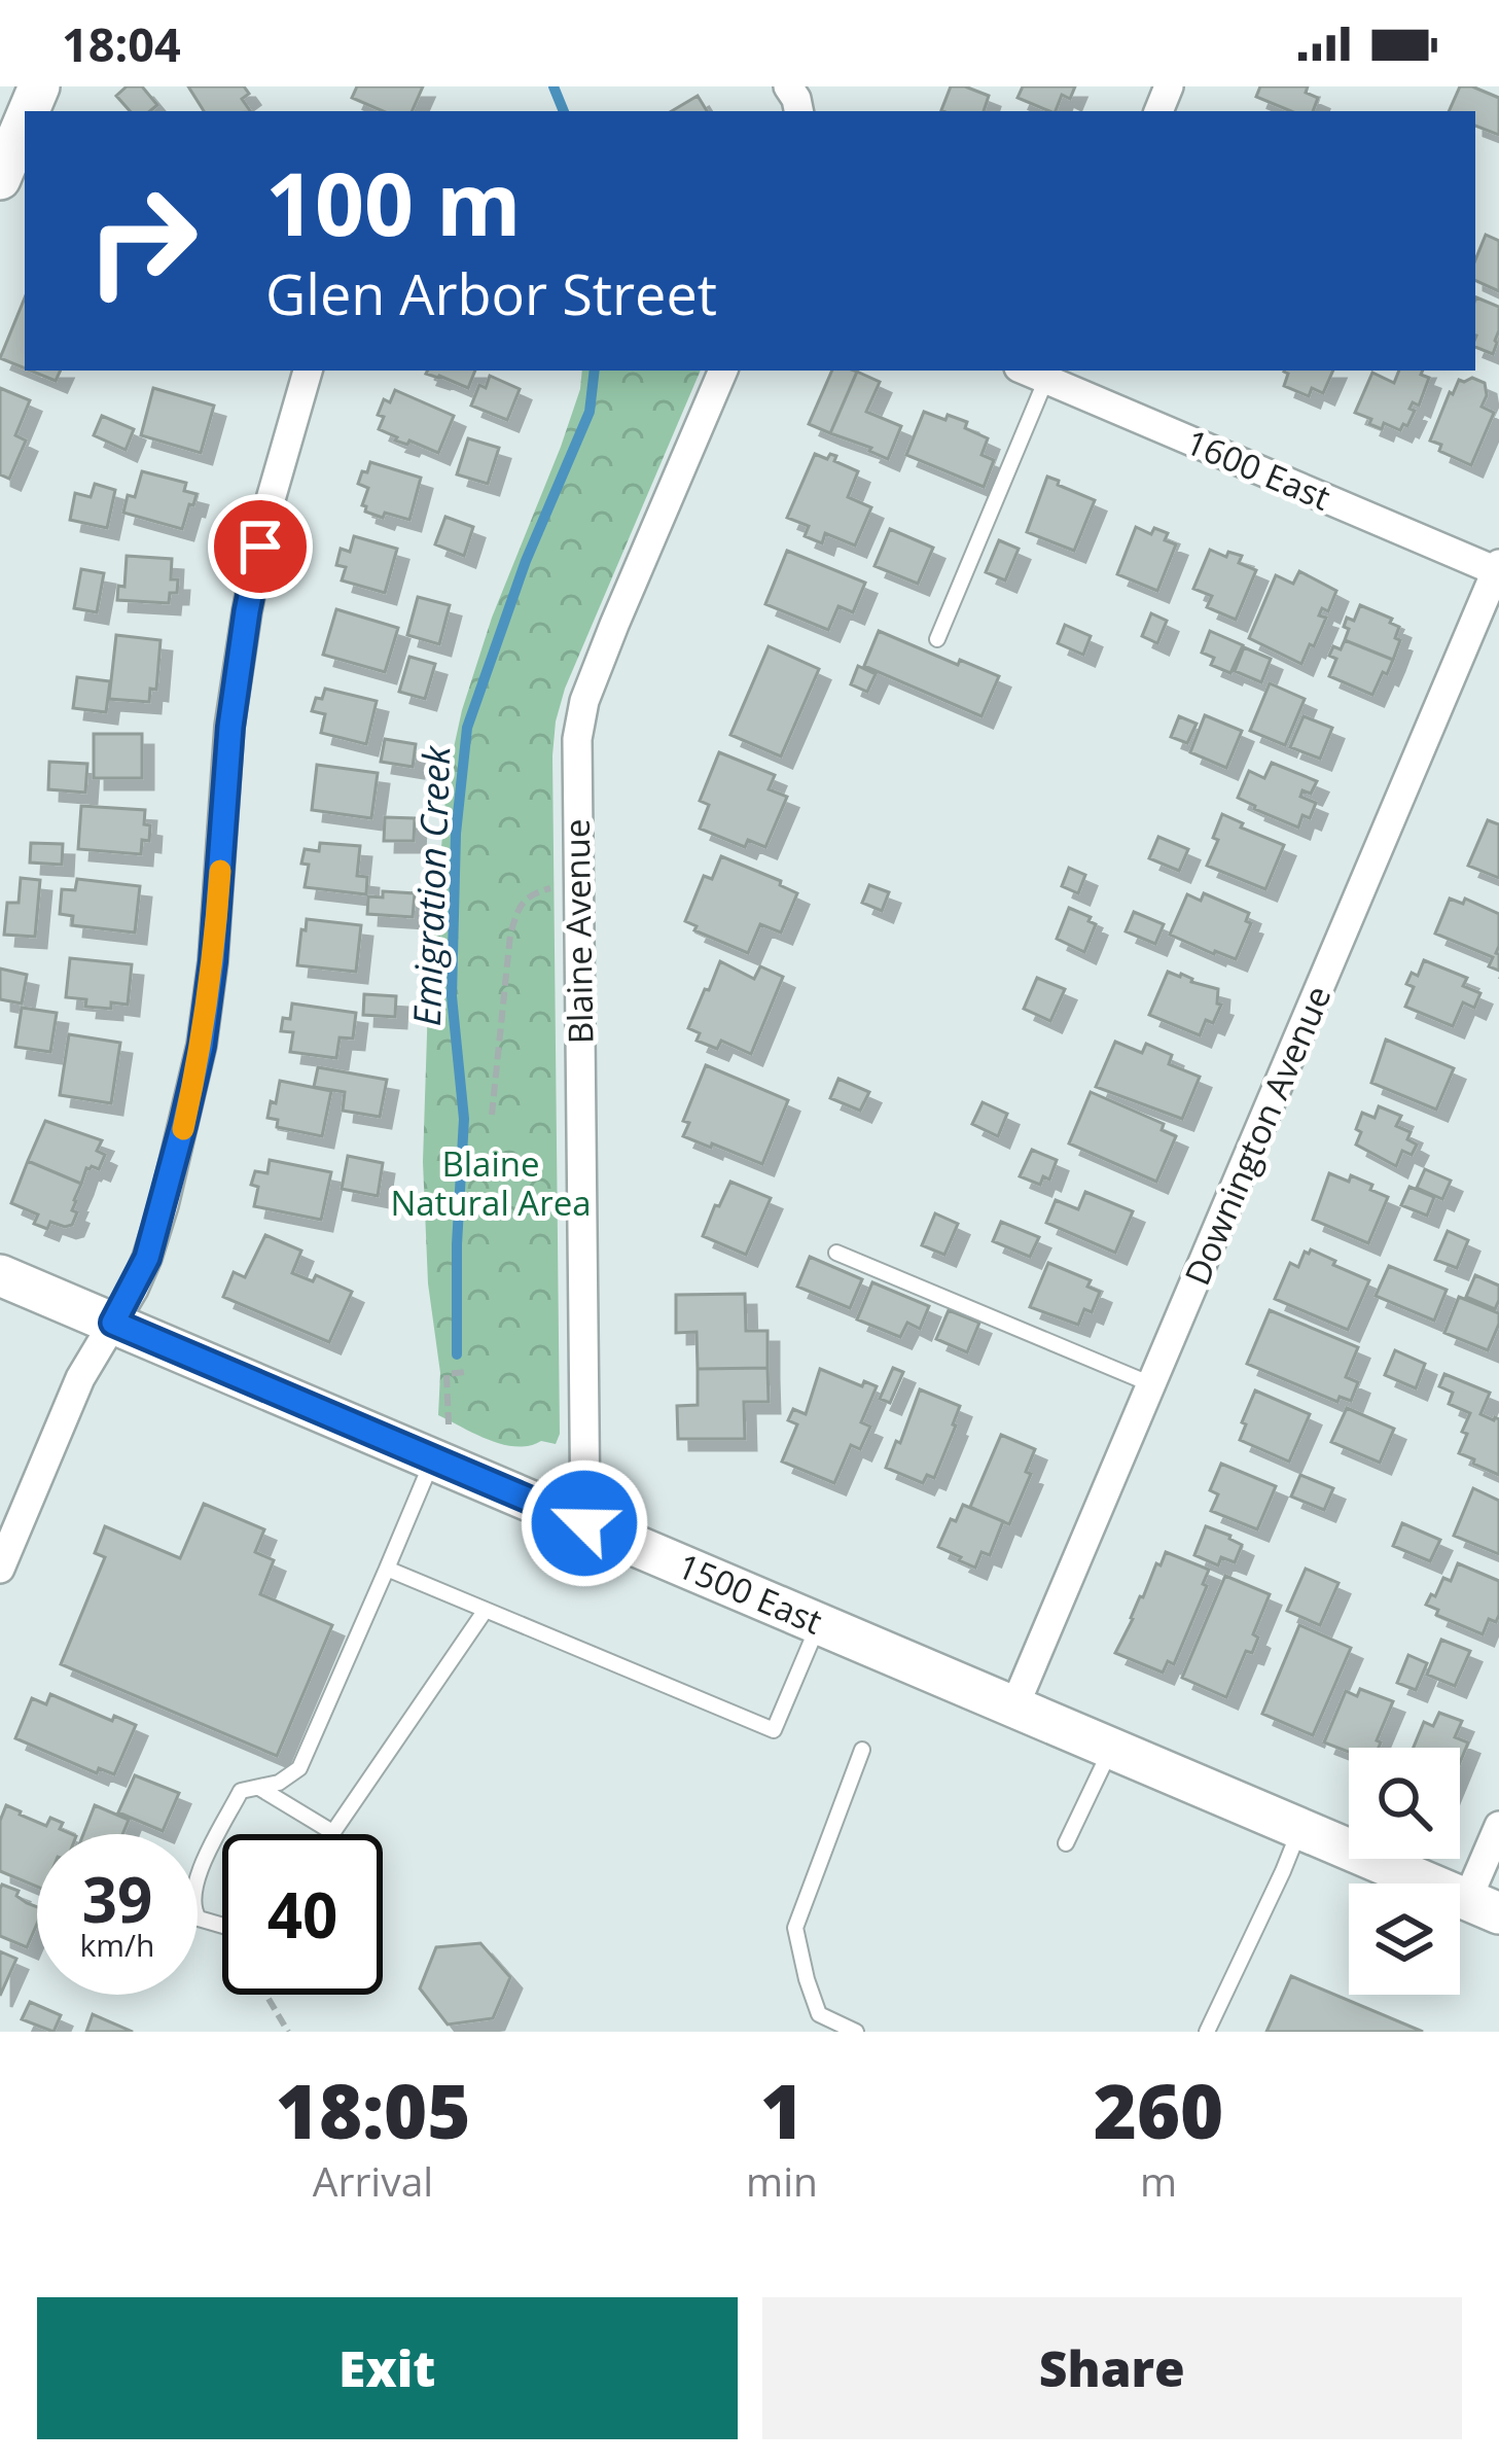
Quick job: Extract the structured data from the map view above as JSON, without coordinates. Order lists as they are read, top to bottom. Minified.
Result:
{"streets":{"street":["1600 East","Blaine Avenue","Downington Avenue","1500 East"]},"crossings":[["1600 East","Downington Avenue"],["Blaine Avenue","1500 East"],["Downington Avenue","1500 East"]],"water":["Emigration Creek"],"parks":["Blaine Natural Area"],"page":{"status":"18:04","turn":["100 m","Glen Arbor Street"],"speed":"39 km/h","limit":"40","eta":["18:05","Arrival","1","min","260","m"],"buttons":["Exit","Share"]}}
